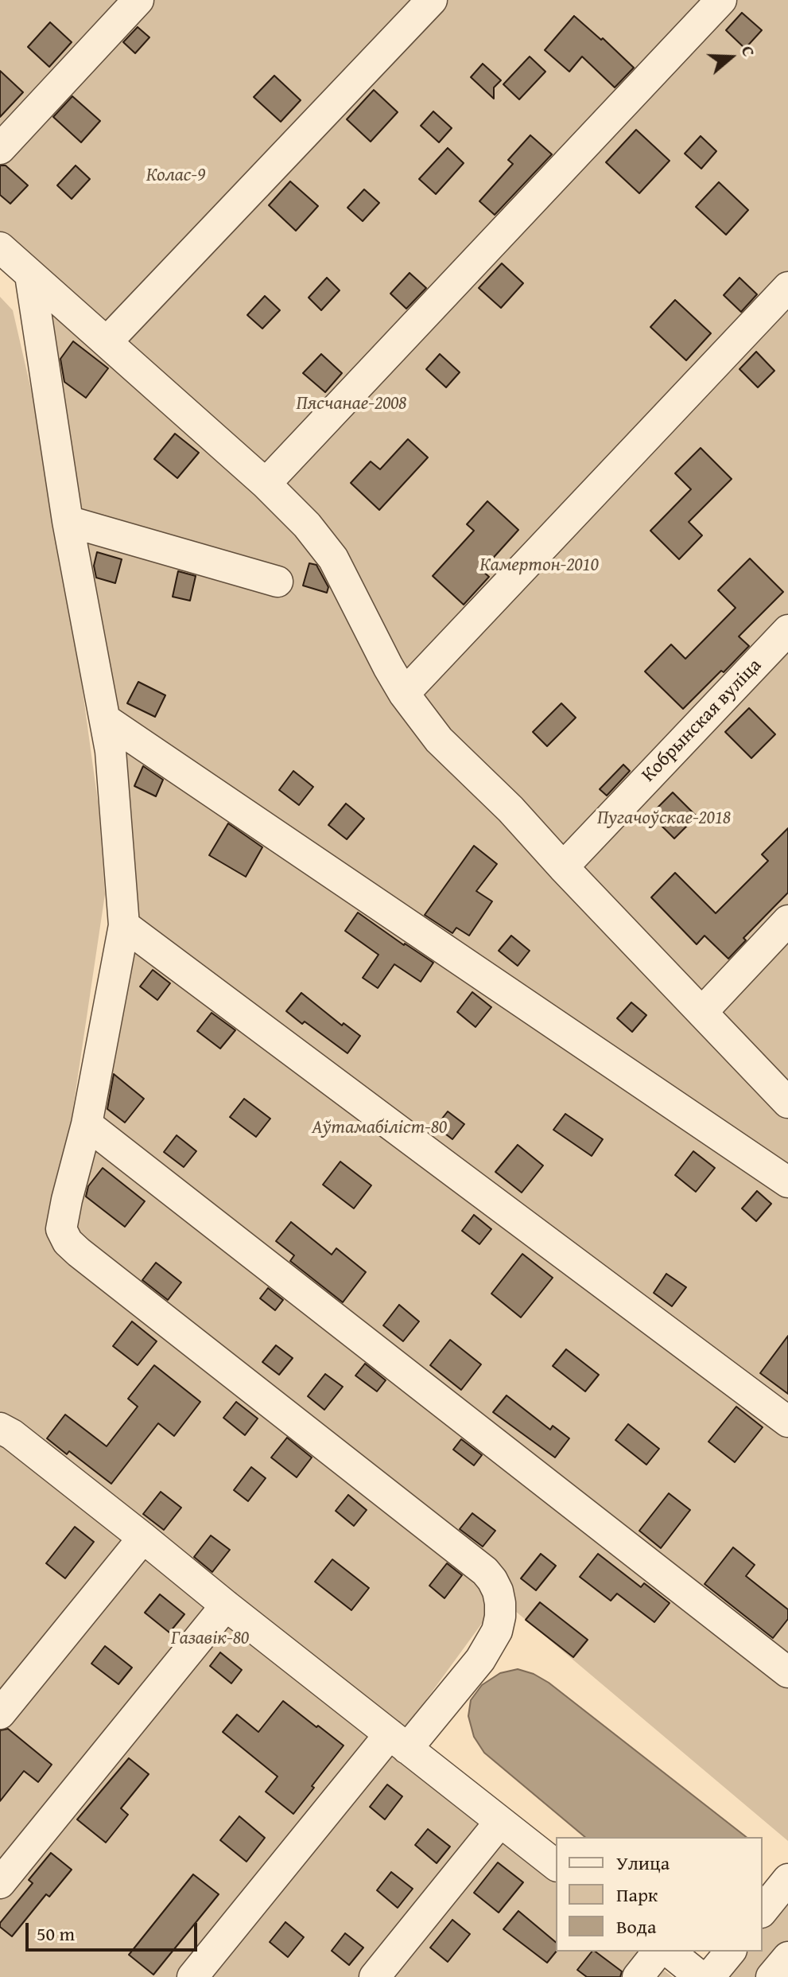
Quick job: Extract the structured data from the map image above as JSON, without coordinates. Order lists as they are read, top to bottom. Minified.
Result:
{"streets":{"lane":["Кобрынская вуліца"]},"parks":["Колас-9","Пясчанае-2008","Камертон-2010","Пугачоўскае-2018","Аўтамабіліст-80","Газавік-80"],"legend":["Улица","Парк","Вода"],"scale_bar":"50 m","north":"right"}
